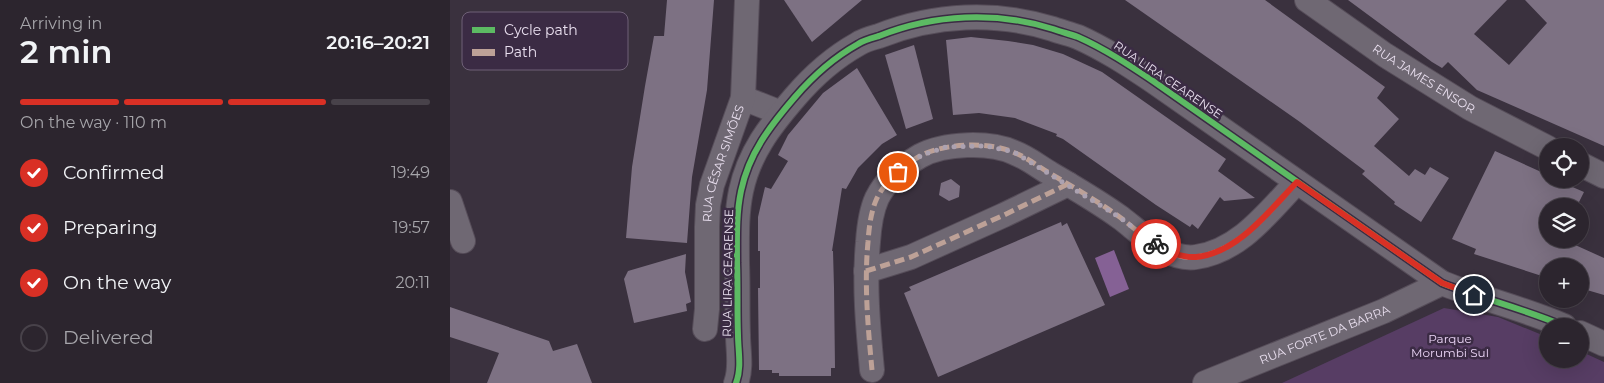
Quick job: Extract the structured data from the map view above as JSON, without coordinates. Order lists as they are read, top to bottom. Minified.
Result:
{"streets":{"street":["RUA JAMES ENSOR","RUA LIRA CEARENSE","RUA CÉSAR SIMÕES","RUA FORTE DA BARRA"]},"crossings":[["RUA LIRA CEARENSE","RUA FORTE DA BARRA"]],"parks":["Parque Morumbi Sul"],"legend":["Cycle path","Path"],"page":{"heading":["2 min","Arriving in","20:16–20:21"],"bar":"On the way · 110 m","map_buttons":["+","−"],"list":[["Confirmed","19:49"],["Preparing","19:57"],["On the way","20:11"],"Delivered"]}}
